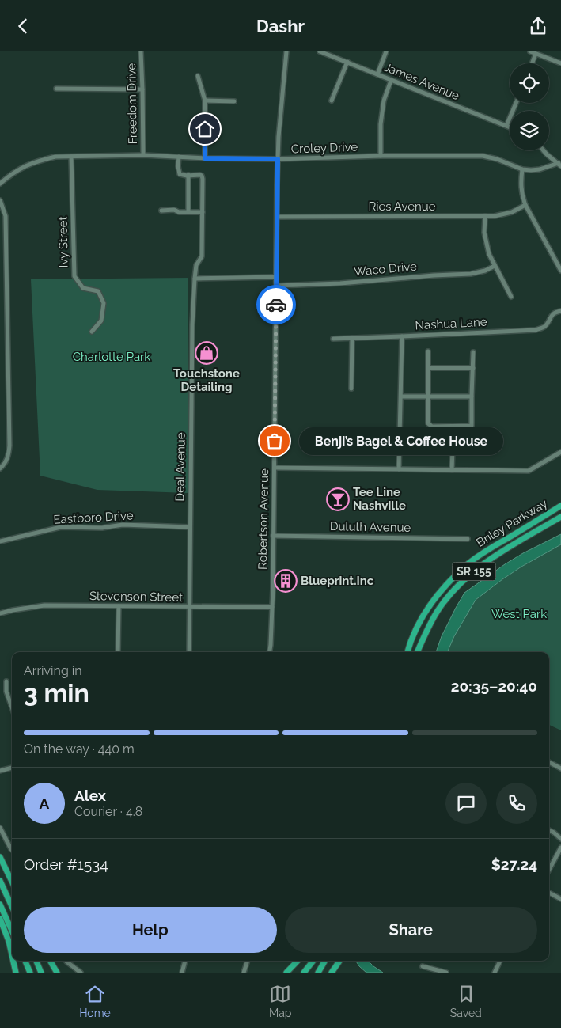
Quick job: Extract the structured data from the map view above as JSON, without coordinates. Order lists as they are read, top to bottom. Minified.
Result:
{"streets":{"highway":["Briley Parkway","SR 155"],"street":["James Avenue","Freedom Drive","Croley Drive","Ries Avenue","Ivy Street","Waco Drive","Nashua Lane","Deal Avenue","Eastboro Drive","Robertson Avenue","Duluth Avenue","Stevenson Street"]},"crossings":[["Freedom Drive","Croley Drive"],["Croley Drive","Ivy Street"],["Croley Drive","Robertson Avenue"],["Ries Avenue","Robertson Avenue"],["Waco Drive","Robertson Avenue"],["Deal Avenue","Eastboro Drive"],["Deal Avenue","Stevenson Street"],["Robertson Avenue","Duluth Avenue"],["Robertson Avenue","Stevenson Street"]],"parks":["Charlotte Park","West Park"],"places":{"shop":["Touchstone Detailing"],"other":["Benji’s Bagel & Coffee House"],"bar":["Tee Line Nashville"],"building":["Blueprint.Inc"]},"page":{"header":"Dashr","bubble":"Benji’s Bagel & Coffee House","heading":["3 min","Arriving in","20:35–20:40"],"panel":["Alex","Courier · 4.8","Order #1534","$27.24"],"bar":"On the way · 440 m","round":"A","buttons":["Help","Share"],"tabs":["Home","Map","Saved"]}}
